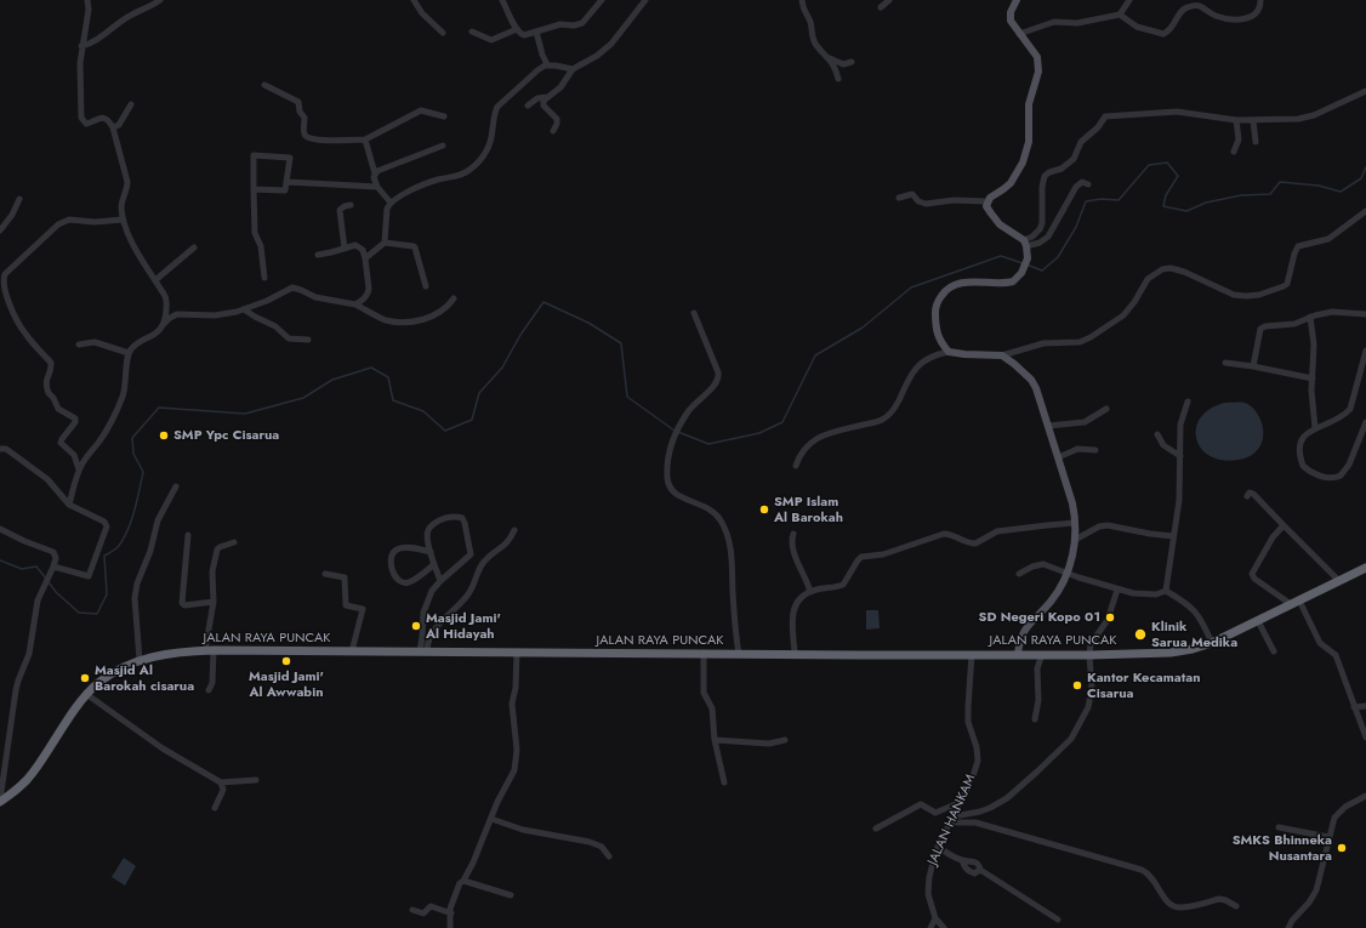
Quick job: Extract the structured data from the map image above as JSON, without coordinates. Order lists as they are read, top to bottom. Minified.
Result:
{"streets":{"highway":["JALAN RAYA PUNCAK"],"street":["JALAN HANKAM"]},"crossings":[["JALAN RAYA PUNCAK","JALAN HANKAM"]],"places":["SMP Ypc Cisarua","SMP Islam Al Barokah","SD Negeri Kopo 01","Masjid Jami' Al Hidayah","Klinik Sarua Medika","Masjid Jami' Al Awwabin","Masjid Al Barokah cisarua","Kantor Kecamatan Cisarua","SMKS Bhinneka Nusantara"]}
